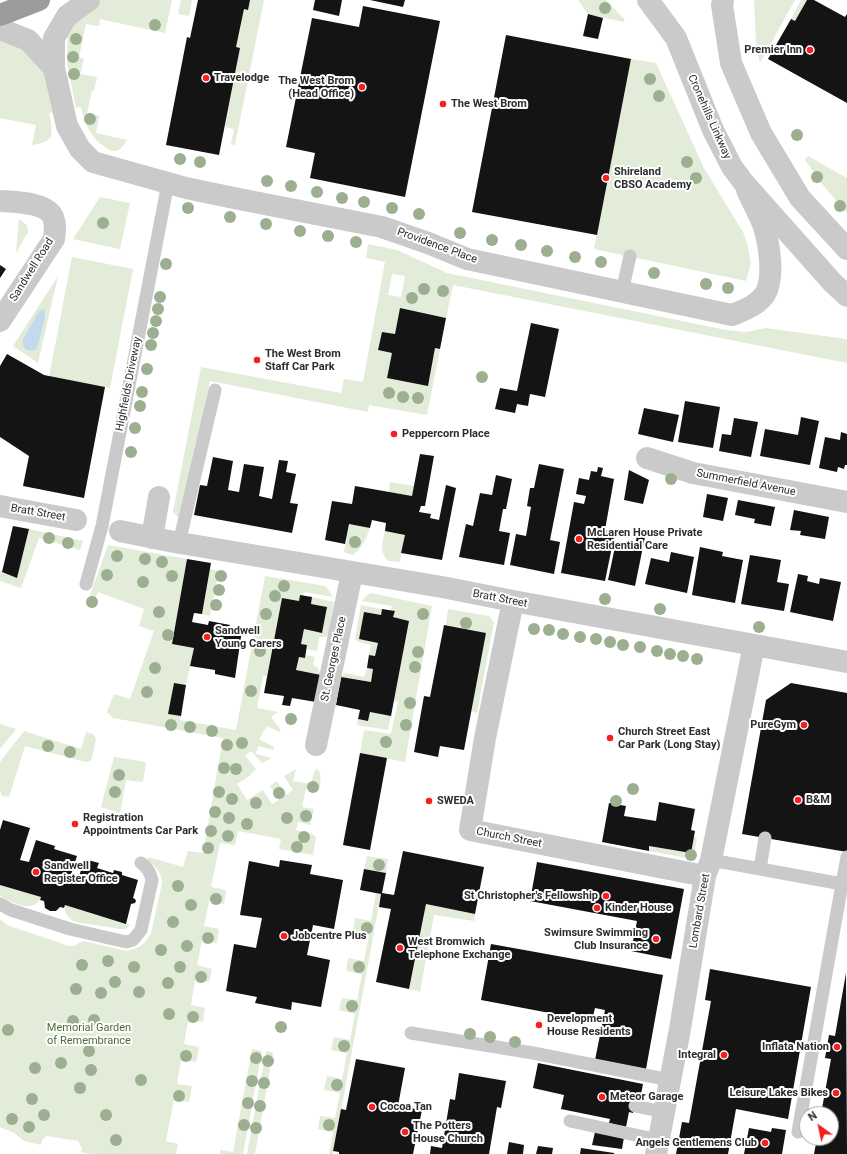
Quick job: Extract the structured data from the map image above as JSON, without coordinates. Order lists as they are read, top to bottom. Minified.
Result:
{"streets":{"street":["Cronehills Linkway","Providence Place","Sandwell Road","Summerfield Avenue","Bratt Street","St. Georges Place","Church Street","Lombard Street"],"lane":["Highfields Driveway"]},"crossings":[["Cronehills Linkway","Providence Place"],["Providence Place","Highfields Driveway"],["Bratt Street","St. Georges Place"],["Bratt Street","Church Street"],["Bratt Street","Lombard Street"],["Church Street","Lombard Street"]],"parks":["Memorial Garden of Remembrance"],"places":["Premier Inn","Travelodge","The West Brom (Head Office)","The West Brom","Shireland CBSO Academy","The West Brom Staff Car Park","Peppercorn Place","McLaren House Private Residential Care","Sandwell Young Carers","PureGym","Church Street East Car Park (Long Stay)","B&M","SWEDA","Registration Appointments Car Park","Sandwell Register Office","St Christopher's Fellowship","Kinder House","Jobcentre Plus","Swimsure Swimming Club Insurance","West Bromwich Telephone Exchange","Development House Residents","Inflata Nation","Integral","Leisure Lakes Bikes","Meteor Garage","Cocoa Tan","The Potters House Church","Angels Gentlemens Club"],"north":"top left"}
